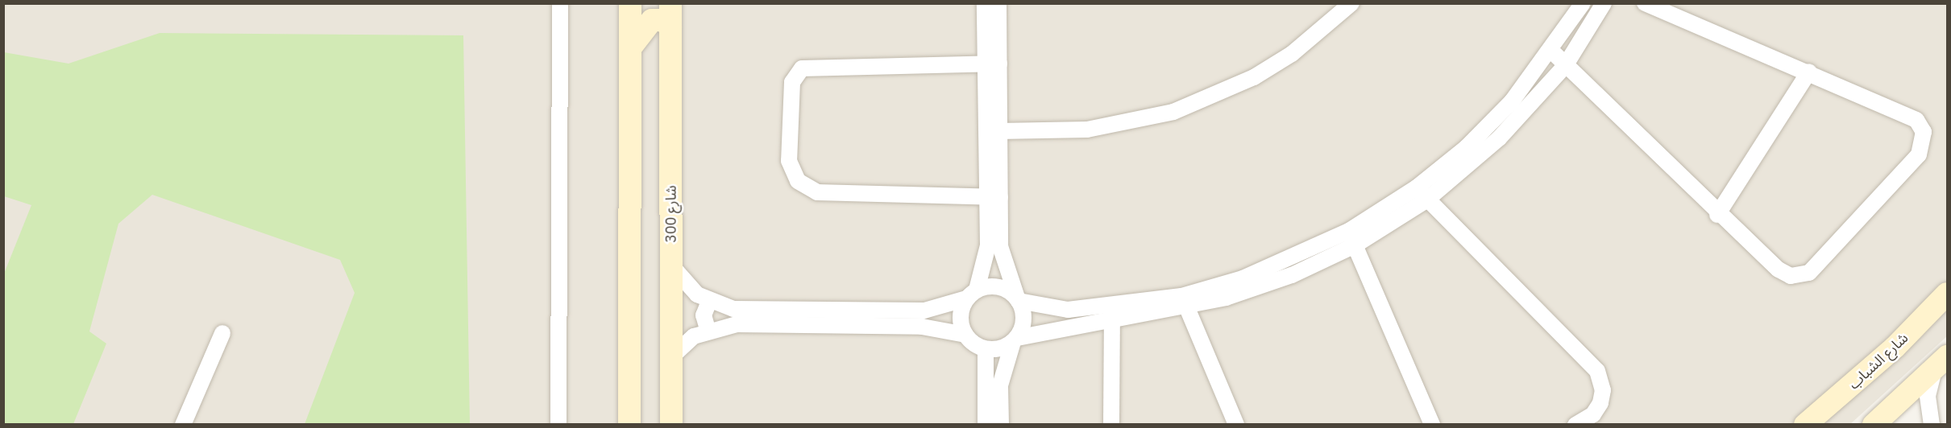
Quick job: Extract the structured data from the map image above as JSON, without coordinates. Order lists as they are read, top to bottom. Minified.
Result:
{"streets":{"street":["شارع 300","شارع الشباب"]}}
